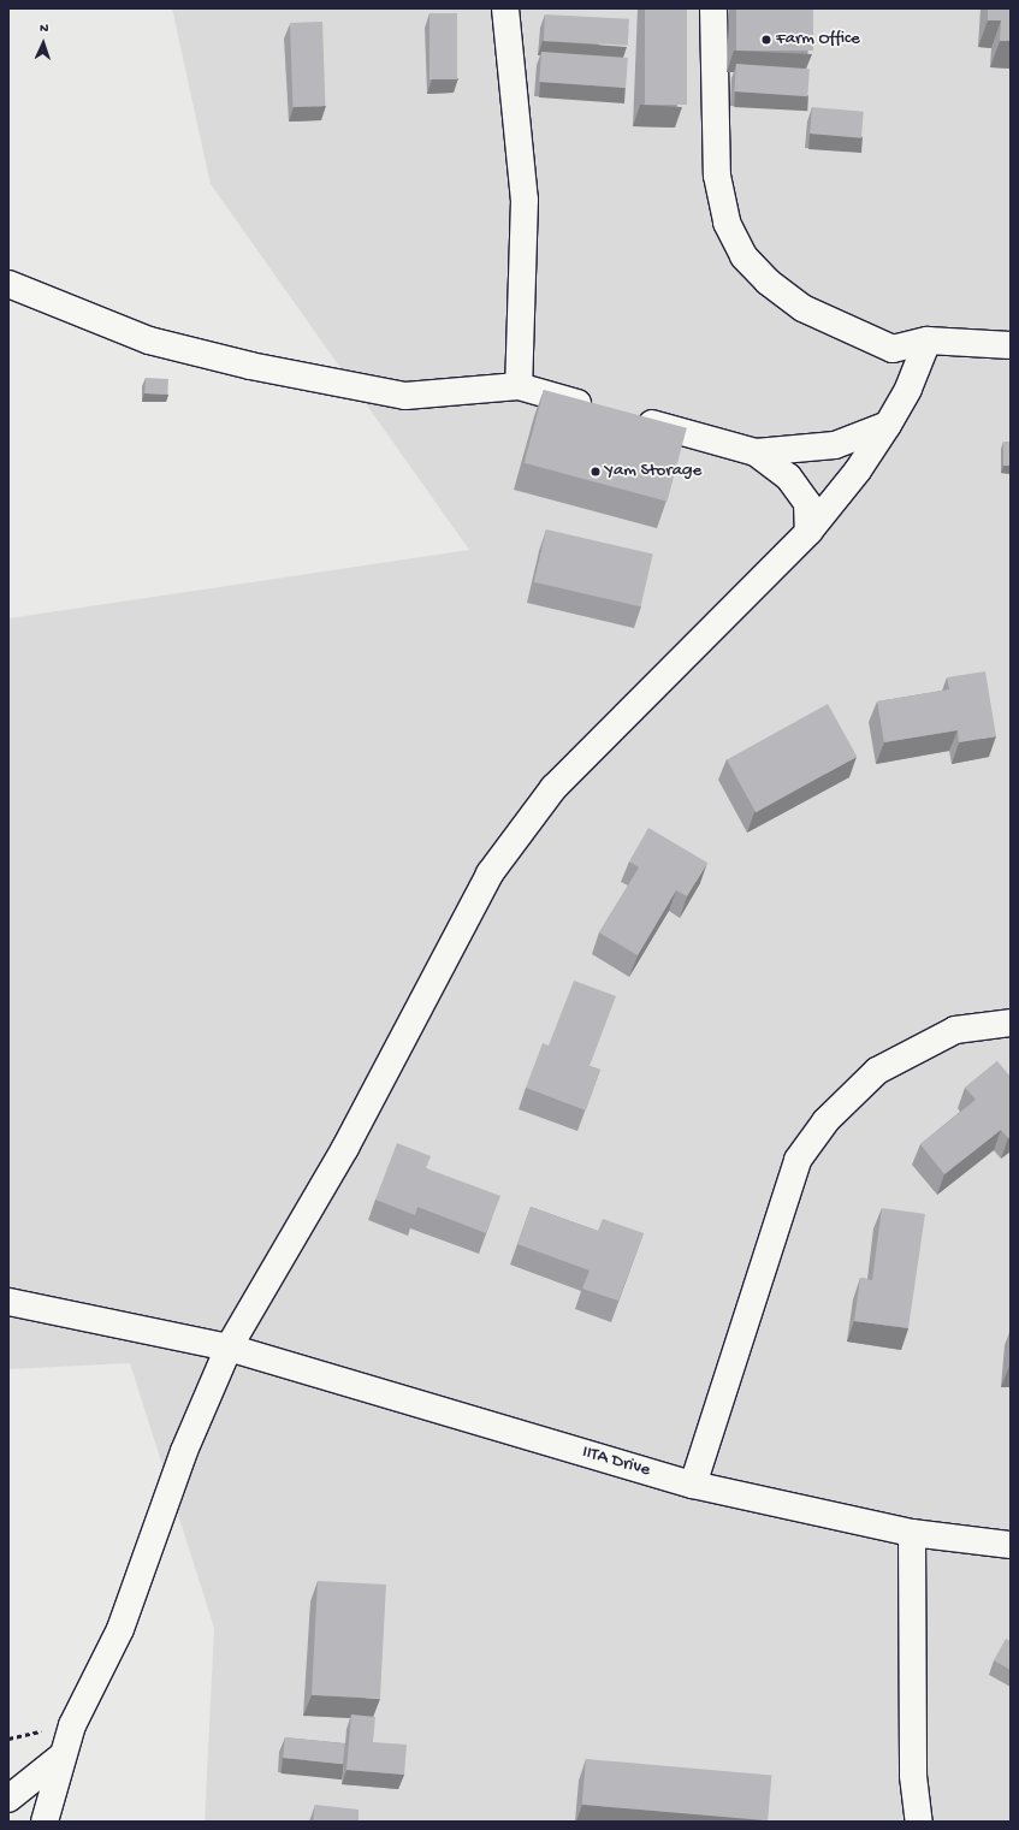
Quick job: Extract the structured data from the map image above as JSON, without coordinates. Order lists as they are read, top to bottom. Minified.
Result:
{"streets":{"street":["IITA Drive"]},"places":["Farm Office","Yam Storage"],"north":"top"}
